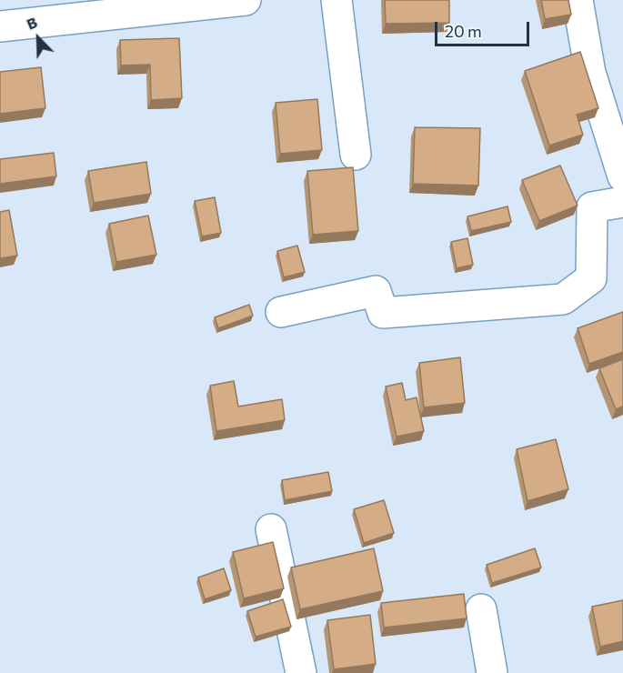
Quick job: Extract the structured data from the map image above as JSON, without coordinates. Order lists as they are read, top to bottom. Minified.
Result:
{"scale_bar":"20 m","north":"top left"}
